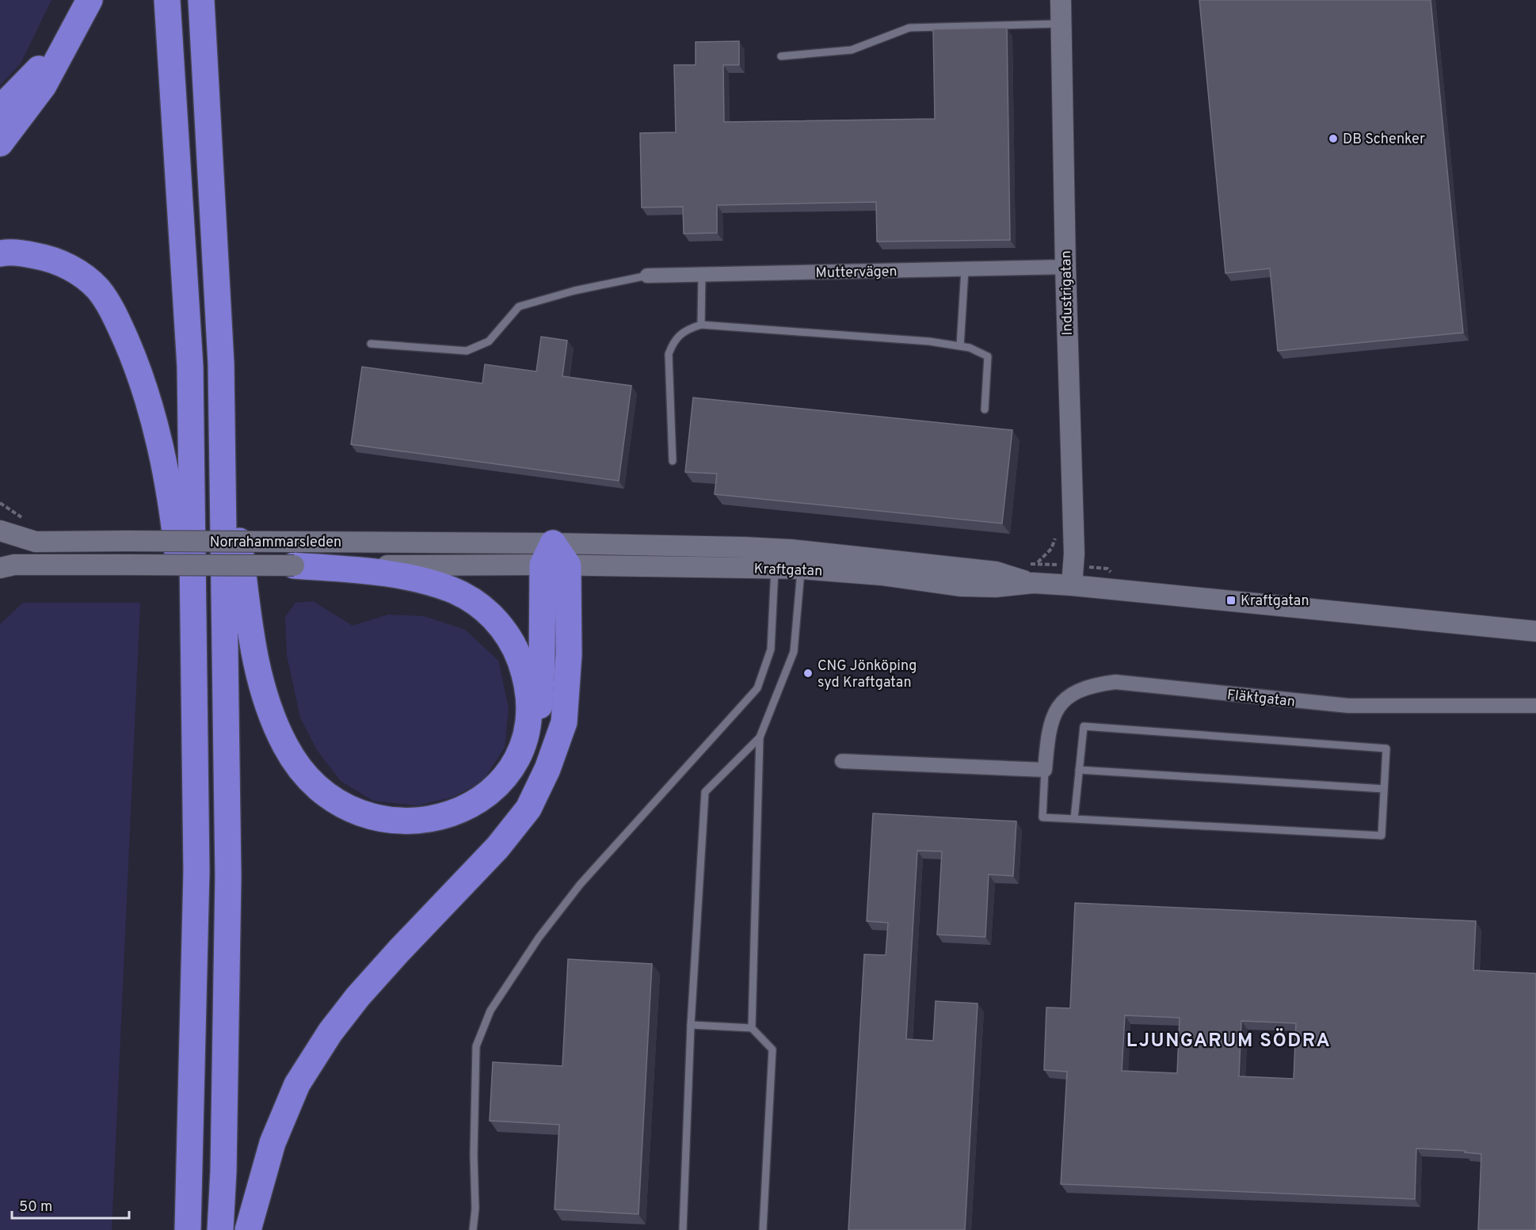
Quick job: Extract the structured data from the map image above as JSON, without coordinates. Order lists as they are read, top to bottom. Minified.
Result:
{"streets":{"street":["Muttervägen","Industrigatan","Norrahammarsleden","Kraftgatan","Fläktgatan"]},"crossings":[["Muttervägen","Industrigatan"],["Industrigatan","Kraftgatan"],["Norrahammarsleden","Kraftgatan"]],"districts":["LJUNGARUM SÖDRA"],"places":{"other":["DB Schenker","CNG Jönköping syd Kraftgatan"],"transit":["Kraftgatan"]},"scale_bar":"50 m"}
